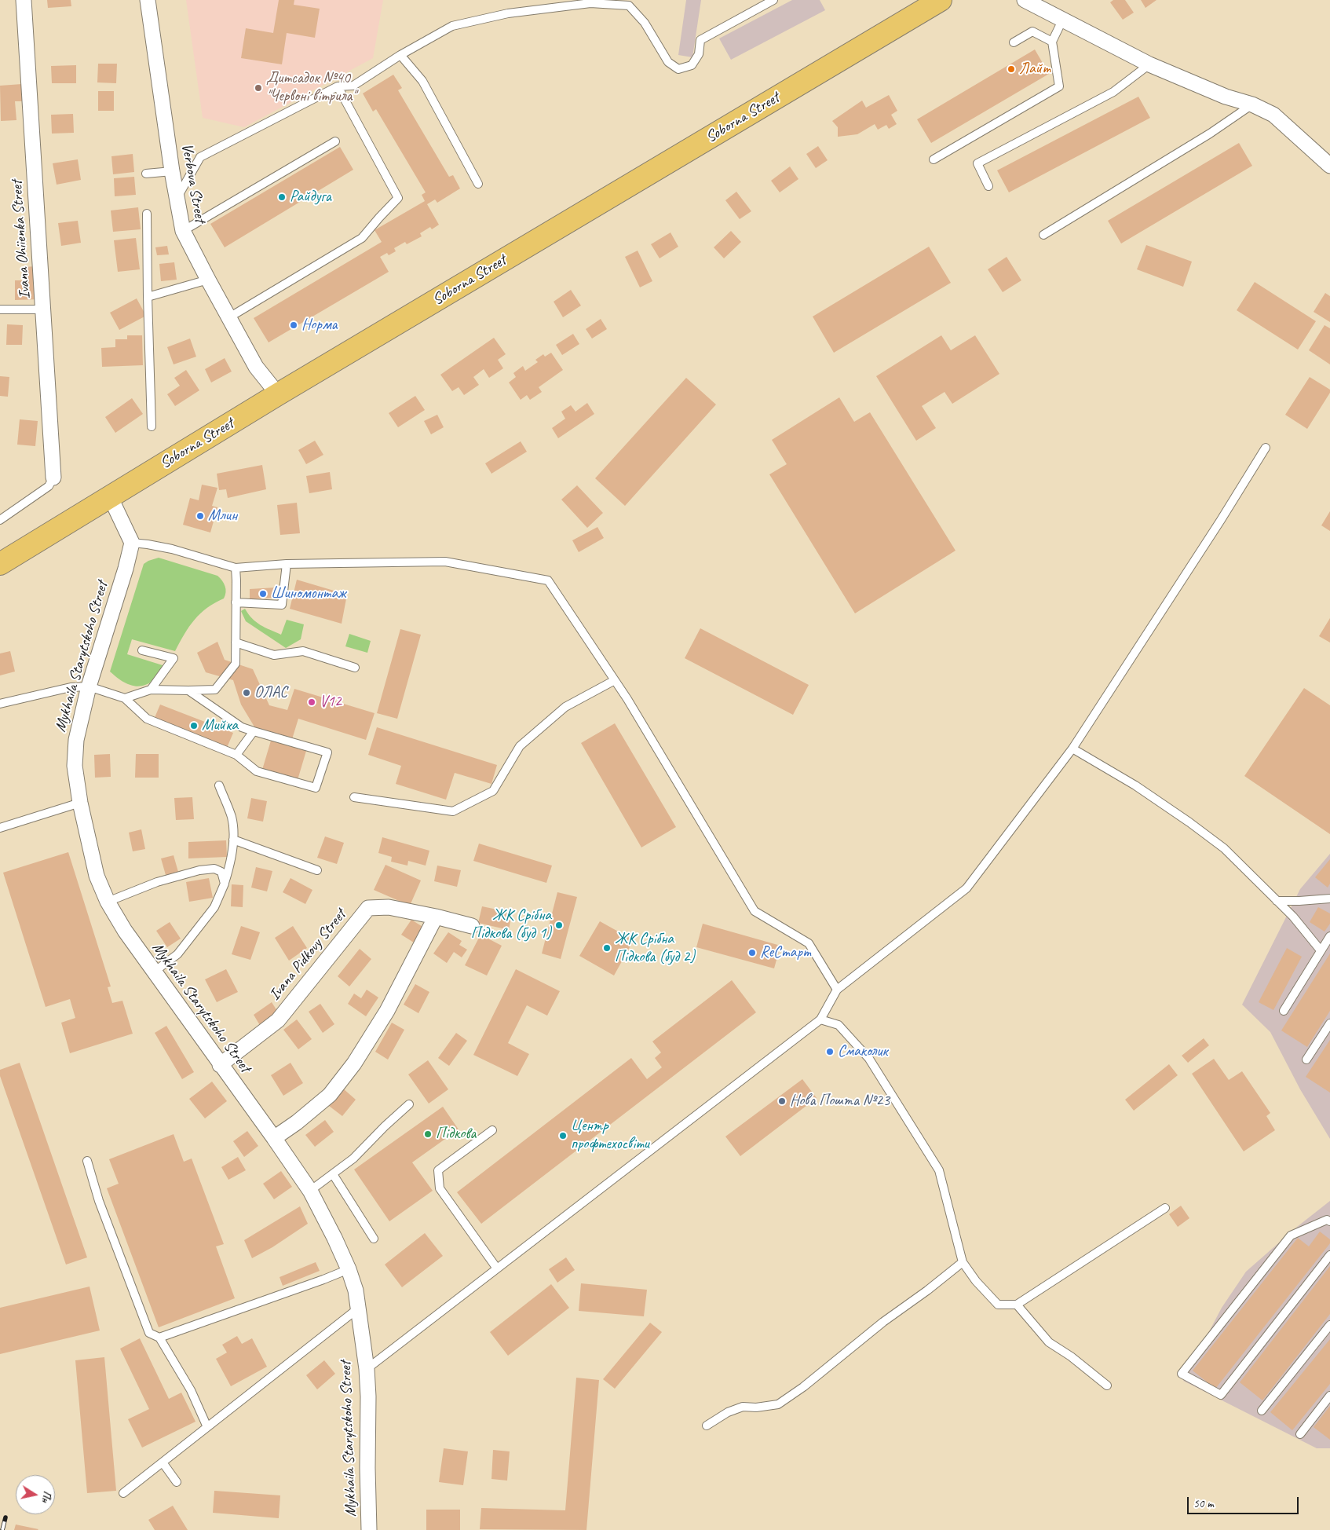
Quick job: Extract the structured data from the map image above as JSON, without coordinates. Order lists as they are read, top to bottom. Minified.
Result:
{"streets":{"main road":["Soborna Street"],"street":["Verbova Street","Ivana Ohiienka Street","Mykhaila Starytskoho Street","Ivana Pidkovy Street"]},"crossings":[["Soborna Street","Verbova Street"],["Mykhaila Starytskoho Street","Ivana Pidkovy Street"]],"places":["Лайт","Дитсадок №40 \"Червоні вітрила\"","Райдуга","Норма","Млин","Шиномонтаж","ОЛАС","V12","Мийка","ЖК Срібна Підкова (буд 1)","ЖК Срібна Підкова (буд 2)","ReСтарт","Смаколик","Нова Пошта №23","Підкова","Центр профтехосвіти"],"scale_bar":"50 m","north":"right"}
